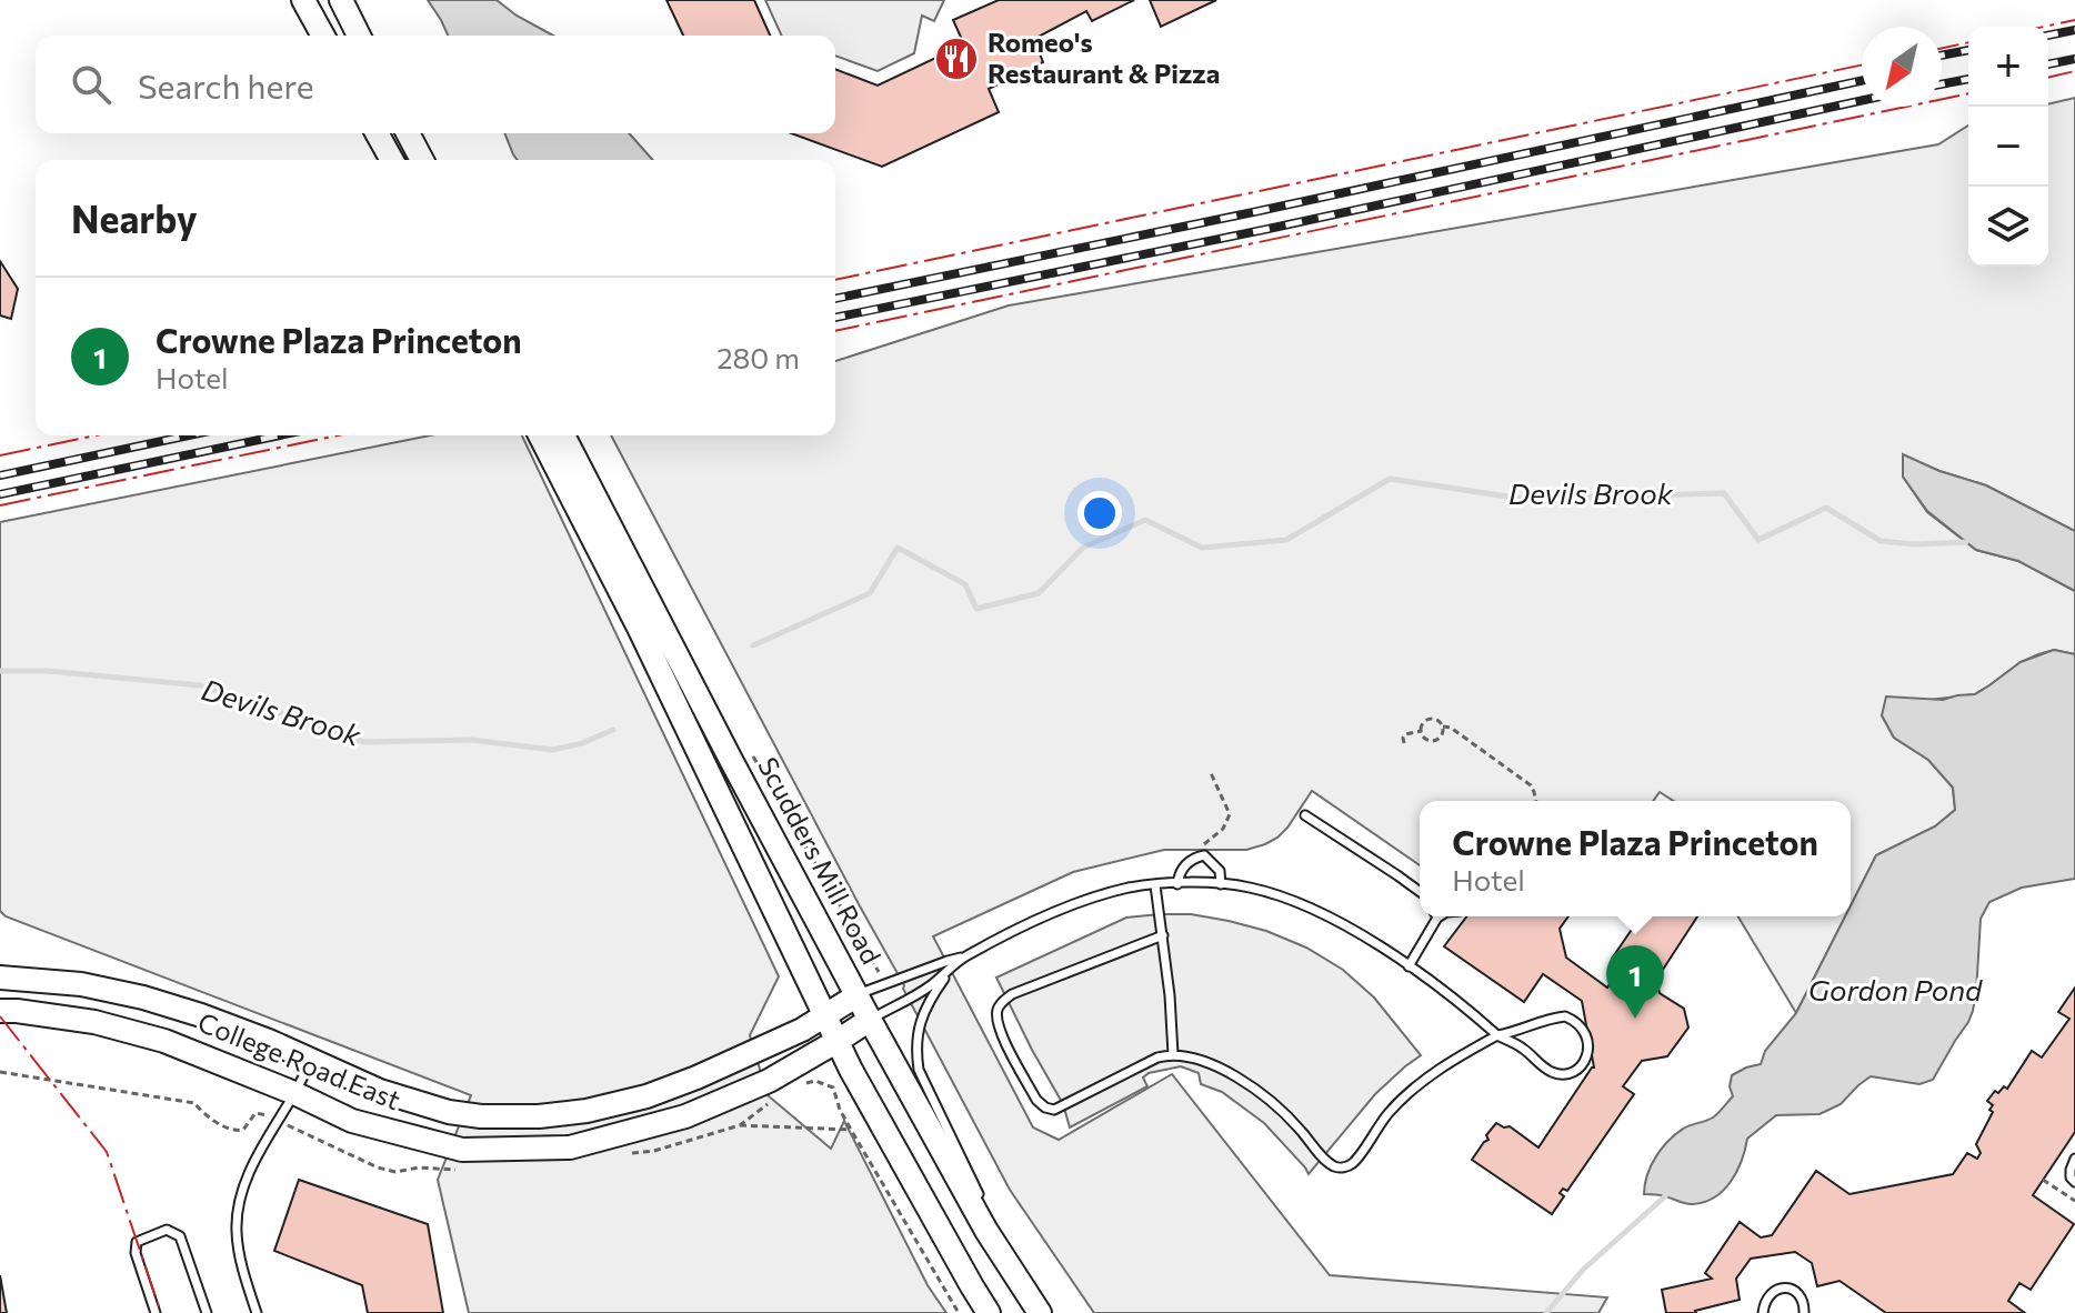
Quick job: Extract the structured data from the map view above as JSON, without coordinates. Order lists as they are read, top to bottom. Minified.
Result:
{"streets":{"main road":["Scudders Mill Road","College Road East"]},"crossings":[["Scudders Mill Road","College Road East"]],"water":["Devils Brook","Gordon Pond"],"places":{"restaurant":["Romeo's Restaurant & Pizza"]},"north":"bottom left","page":{"map_buttons":["+","−"],"search":"Search here","heading":"Nearby","list":[{"mark":"1","name":"Crowne Plaza Princeton","note":"Hotel","value":"280 m"}],"popup":["Crowne Plaza Princeton","Hotel"],"pins":"1"}}
